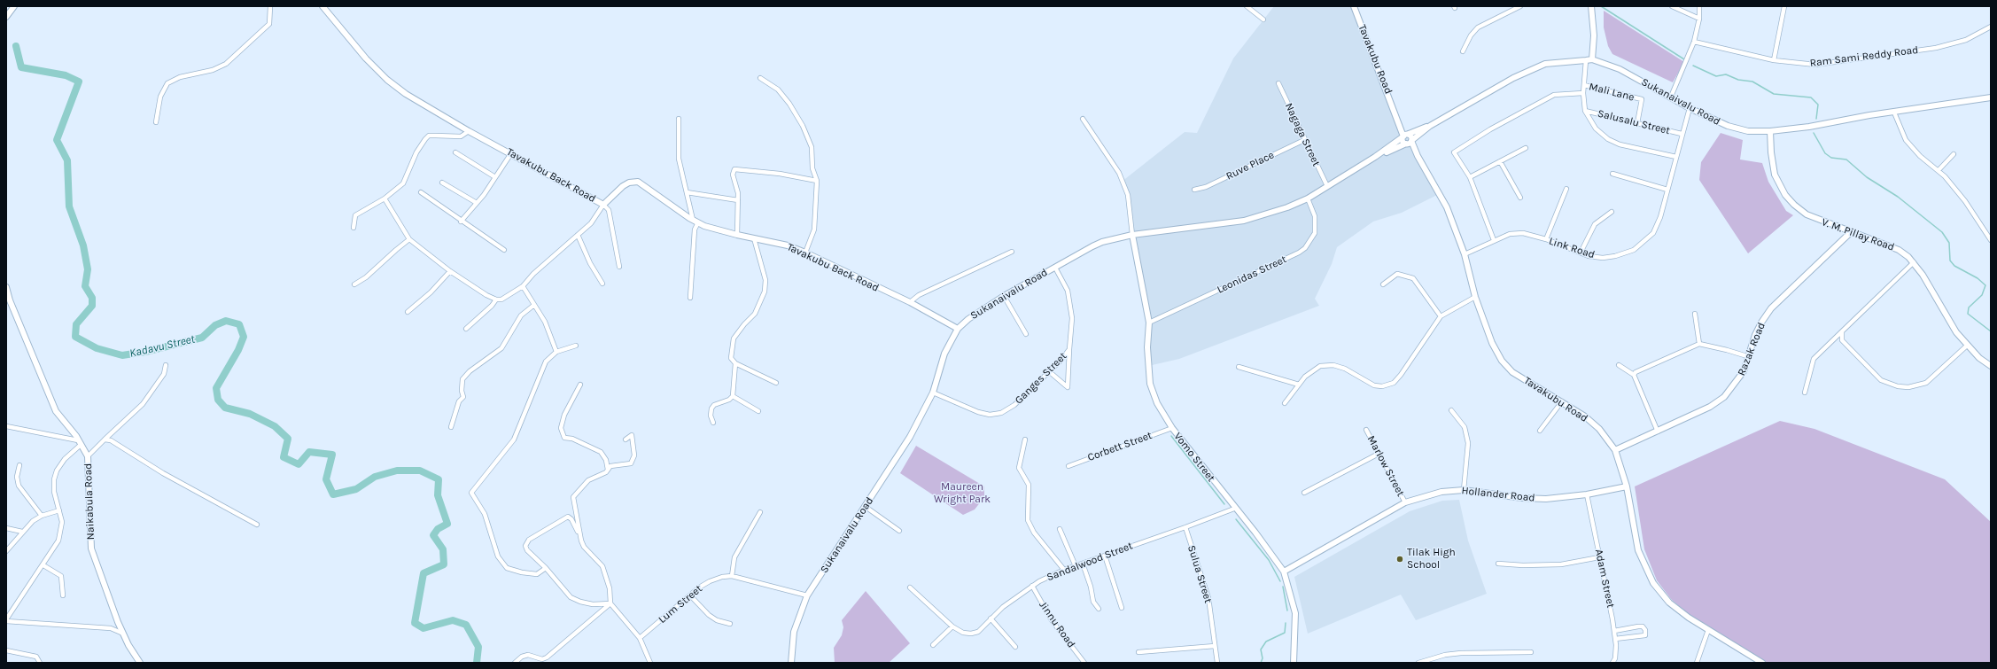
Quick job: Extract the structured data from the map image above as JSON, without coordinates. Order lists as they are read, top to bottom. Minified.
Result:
{"streets":{"main road":["Tavakubu Road","Sukanaivalu Road","Tavakubu Back Road","V. M. Pillay Road","Razak Road","Vomo Street","Hollander Road","Naikabula Road"],"street":["Ram Sami Reddy Road","Mali Lane","Salusalu Street","Nagaga Street","Ruve Place","Link Road","Leonidas Street","Ganges Street","Corbett Street","Marlow Street","Sandalwood Street","Sulua Street","Adam Street","Lum Street","Jinnu Road"]},"crossings":[["Tavakubu Road","Sukanaivalu Road"],["Tavakubu Road","Link Road"],["Tavakubu Road","Razak Road"],["Tavakubu Road","Hollander Road"],["Mali Lane","Salusalu Street"],["Sukanaivalu Road","Nagaga Street"],["Sukanaivalu Road","Tavakubu Back Road"],["Sukanaivalu Road","V. M. Pillay Road"],["Sukanaivalu Road","Link Road"],["Sukanaivalu Road","Leonidas Street"],["Sukanaivalu Road","Ganges Street"],["Sukanaivalu Road","Vomo Street"],["Sukanaivalu Road","Lum Street"],["Salusalu Street","Link Road"],["Nagaga Street","Ruve Place"],["V. M. Pillay Road","Razak Road"],["Leonidas Street","Vomo Street"],["Corbett Street","Vomo Street"],["Vomo Street","Hollander Road"],["Vomo Street","Sandalwood Street"],["Marlow Street","Hollander Road"],["Hollander Road","Adam Street"],["Sandalwood Street","Sulua Street"],["Sandalwood Street","Jinnu Road"]],"water":["Kadavu Street"],"parks":["Maureen Wright Park"],"places":["Tilak High School"]}
